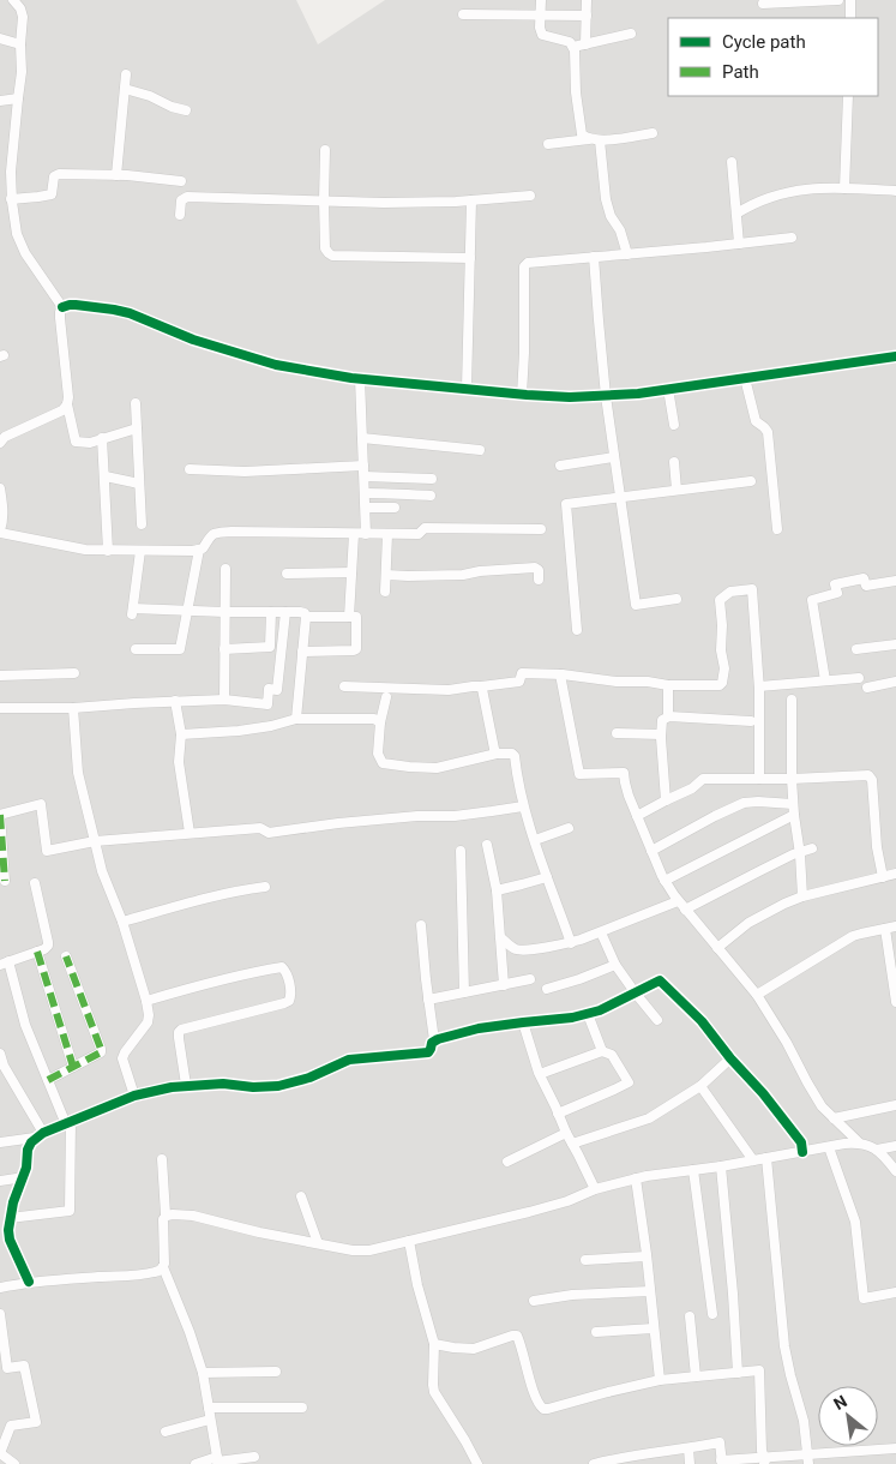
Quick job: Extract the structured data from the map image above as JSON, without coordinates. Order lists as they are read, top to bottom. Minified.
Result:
{"legend":["Cycle path","Path"],"north":"top left"}
